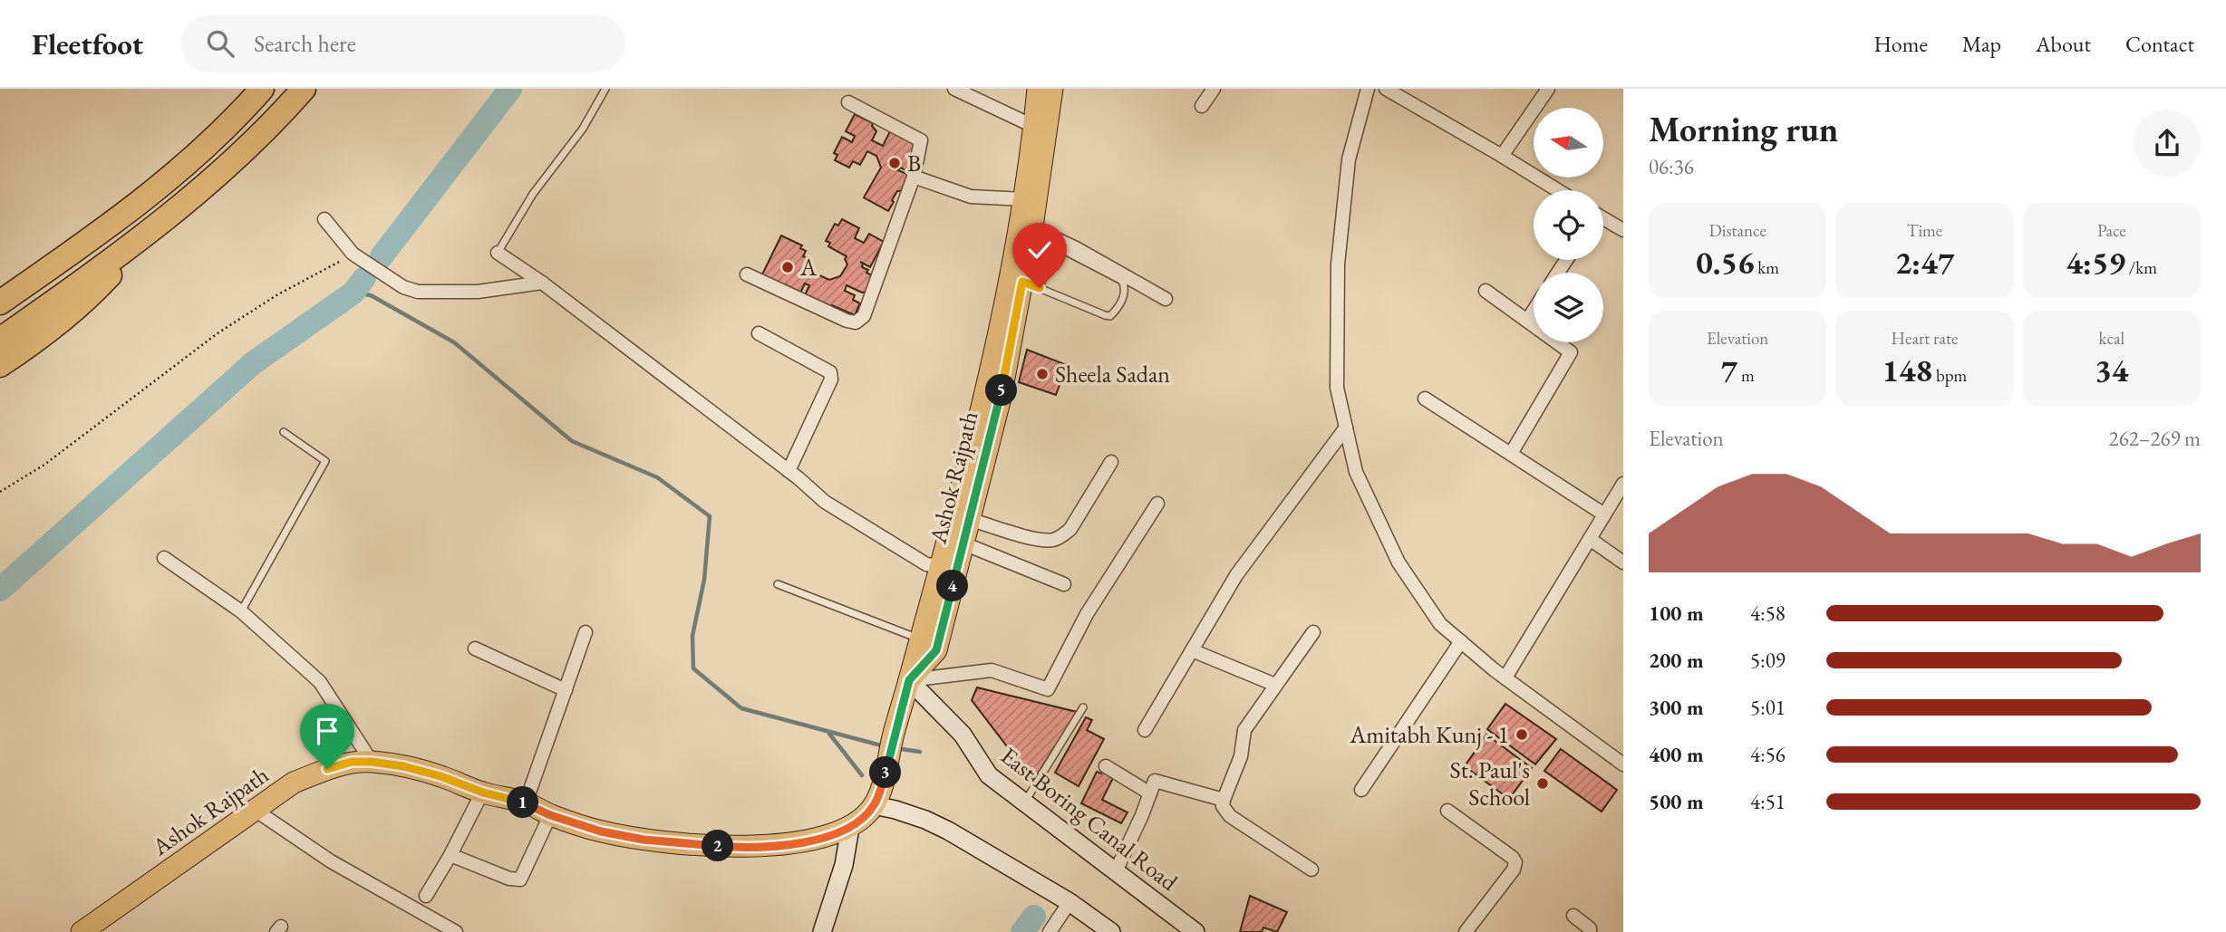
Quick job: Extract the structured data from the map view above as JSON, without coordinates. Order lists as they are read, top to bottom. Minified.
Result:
{"streets":{"main road":["Ashok Rajpath","East Boring Canal Road"]},"crossings":[["Ashok Rajpath","East Boring Canal Road"]],"places":["B","A","Sheela Sadan","Amitabh Kunj - 1","St. Paul's School"],"north":"left","page":{"header":"Fleetfoot","search":"Search here","nav":["Home","Map","About","Contact"],"heading":["Morning run","06:36"],"stats":[["Distance","0.56 km"],["Time","2:47"],["Pace","4:59 /km"],["Elevation","7 m"],["Heart rate","148 bpm"],["kcal","34"]],"pins":["5","4","3","1","2"],"chart":["Elevation","262–269 m"],"list":[{"name":"100 m","note":"4:58"},{"name":"200 m","note":"5:09"},{"name":"300 m","note":"5:01"},{"name":"400 m","note":"4:56"},{"name":"500 m","note":"4:51"}]}}
